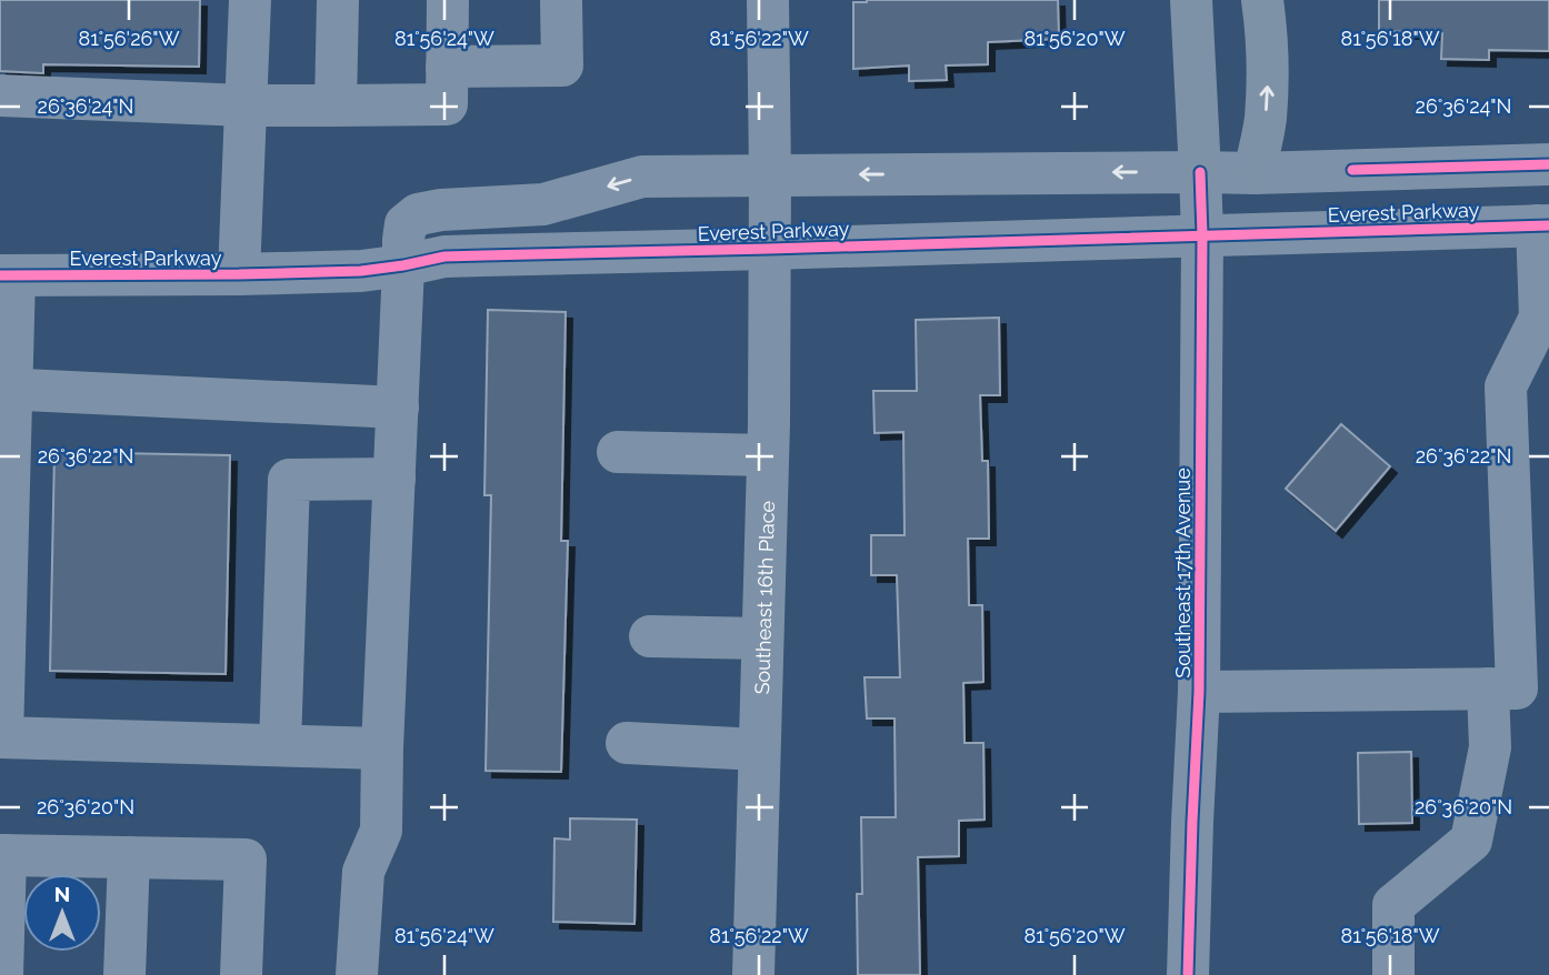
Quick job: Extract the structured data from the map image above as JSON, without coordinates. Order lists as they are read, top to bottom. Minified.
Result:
{"streets":{"street":["Everest Parkway","Southeast 17th Avenue","Southeast 16th Place"]},"crossings":[["Everest Parkway","Southeast 17th Avenue"],["Everest Parkway","Southeast 16th Place"]],"north":"top","coordinates":["81°56'26\"W","81°56'24\"W","81°56'22\"W","81°56'20\"W","81°56'18\"W","26°36'24\"N","26°36'22\"N","26°36'20\"N"]}
